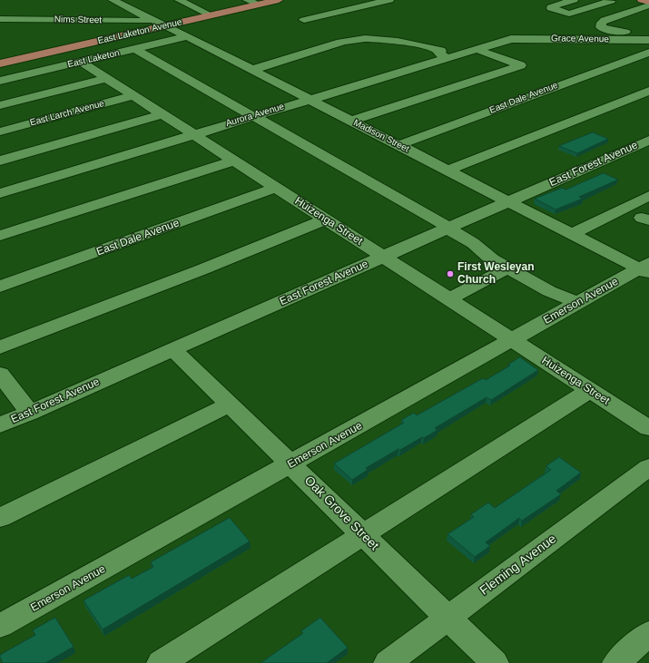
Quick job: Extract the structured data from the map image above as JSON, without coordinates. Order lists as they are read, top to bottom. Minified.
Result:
{"streets":{"main road":["East Laketon Avenue"],"street":["Nims Street","Grace Avenue","East Laketon","East Dale Avenue","East Larch Avenue","Aurora Avenue","Madison Street","East Forest Avenue","Huizenga Street","Emerson Avenue","Oak Grove Street","Fleming Avenue"]},"crossings":[["Nims Street","East Laketon Avenue"],["Nims Street","Madison Street"],["East Laketon Avenue","Madison Street"],["Grace Avenue","Aurora Avenue"],["East Laketon","Madison Street"],["East Laketon","Huizenga Street"],["East Dale Avenue","Madison Street"],["East Dale Avenue","Huizenga Street"],["East Larch Avenue","Huizenga Street"],["Aurora Avenue","Madison Street"],["Aurora Avenue","Huizenga Street"],["Madison Street","East Forest Avenue"],["Madison Street","Emerson Avenue"],["East Forest Avenue","Huizenga Street"],["East Forest Avenue","Oak Grove Street"],["Huizenga Street","Emerson Avenue"],["Emerson Avenue","Oak Grove Street"],["Oak Grove Street","Fleming Avenue"]],"places":["First Wesleyan Church"]}
